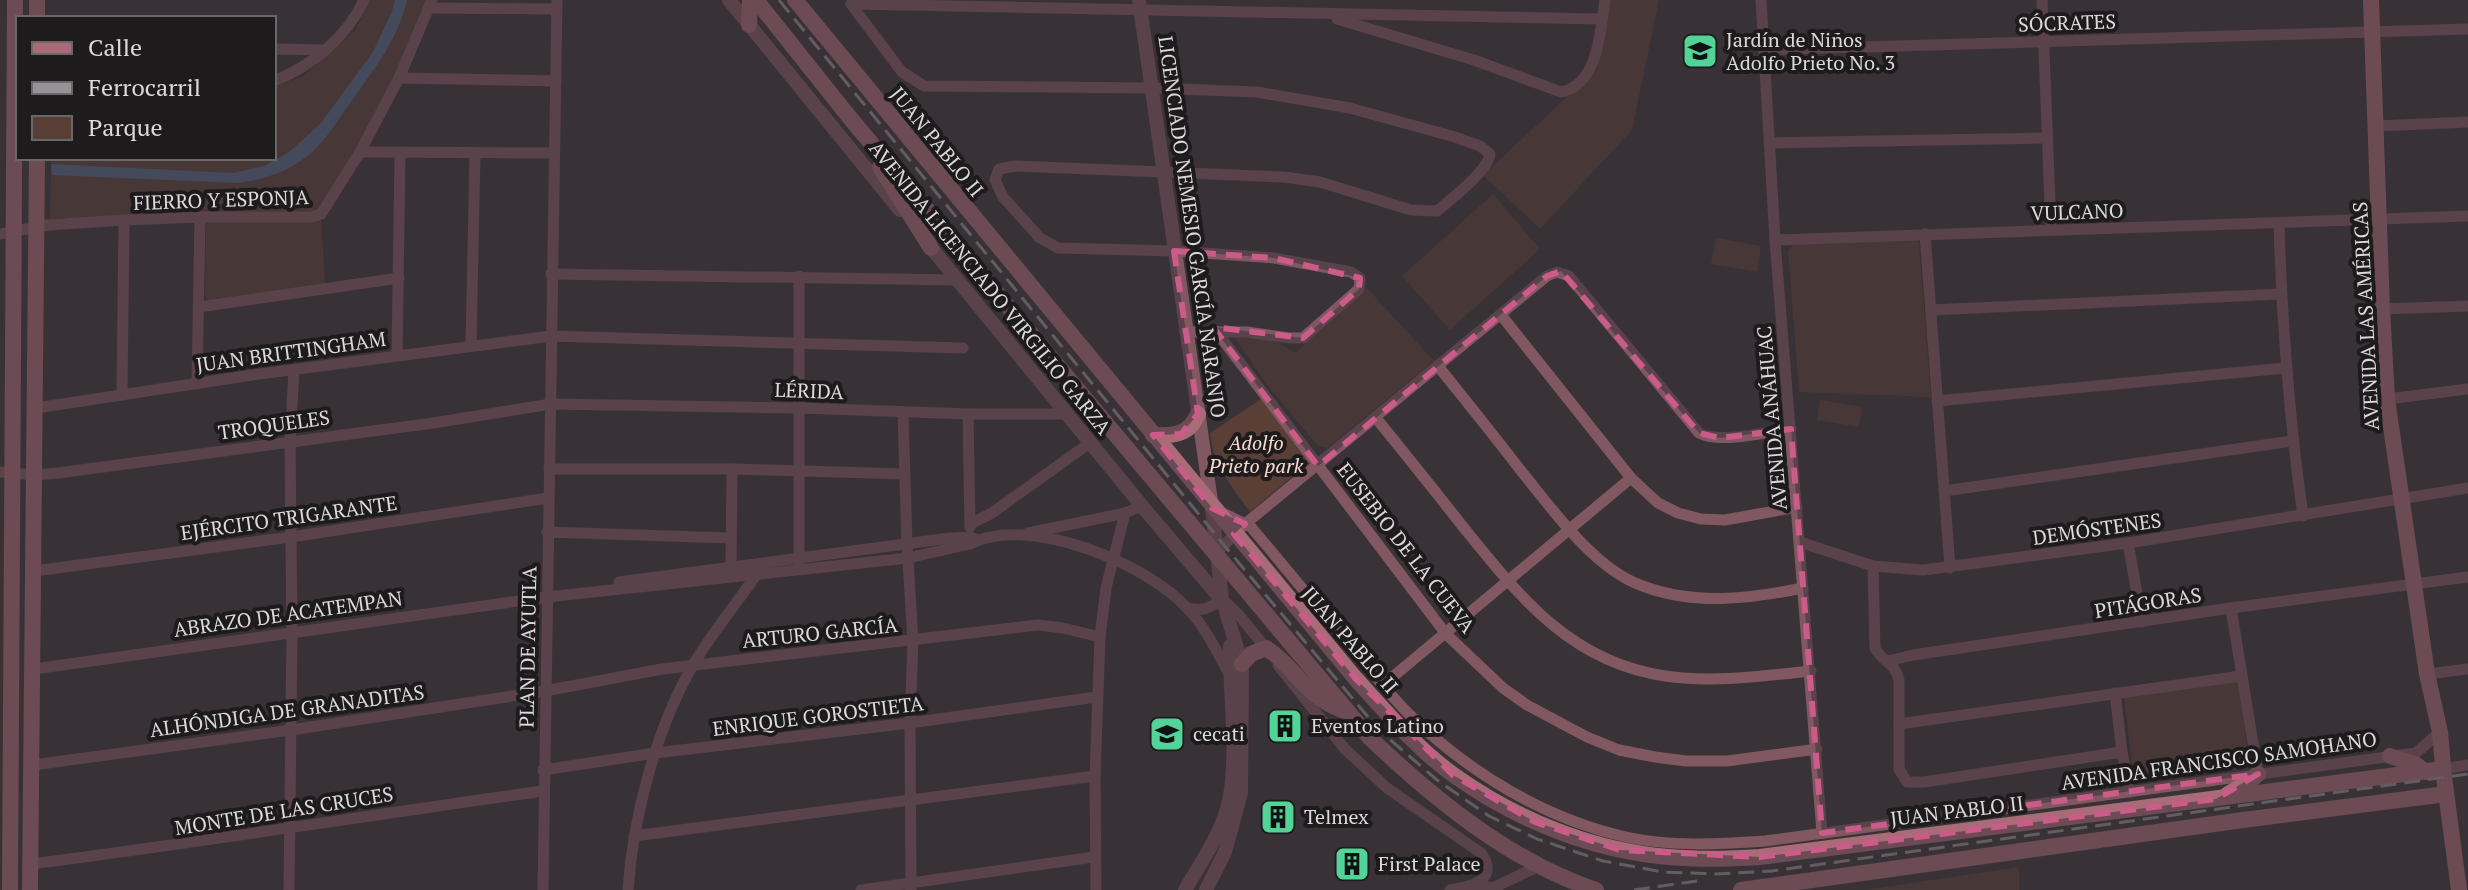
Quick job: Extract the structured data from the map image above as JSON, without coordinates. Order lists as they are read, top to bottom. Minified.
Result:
{"streets":{"main road":["JUAN PABLO II","AVENIDA LAS AMÉRICAS"],"street":["SÓCRATES","FIERRO Y ESPONJA","VULCANO","LICENCIADO NEMESIO GARCÍA NARANJO","AVENIDA LICENCIADO VIRGILIO GARZA","JUAN BRITTINGHAM","LÉRIDA","AVENIDA ANÁHUAC","TROQUELES","EJÉRCITO TRIGARANTE","DEMÓSTENES","EUSEBIO DE LA CUEVA","PITÁGORAS","ABRAZO DE ACATEMPAN","ARTURO GARCÍA","PLAN DE AYUTLA","ALHÓNDIGA DE GRANADITAS","ENRIQUE GOROSTIETA","AVENIDA FRANCISCO SAMOHANO","MONTE DE LAS CRUCES"]},"crossings":[["SÓCRATES","AVENIDA LAS AMÉRICAS"],["SÓCRATES","AVENIDA ANÁHUAC"],["JUAN PABLO II","LICENCIADO NEMESIO GARCÍA NARANJO"],["JUAN PABLO II","AVENIDA LAS AMÉRICAS"],["JUAN PABLO II","AVENIDA FRANCISCO SAMOHANO"],["VULCANO","AVENIDA LAS AMÉRICAS"],["VULCANO","AVENIDA ANÁHUAC"],["LICENCIADO NEMESIO GARCÍA NARANJO","AVENIDA LICENCIADO VIRGILIO GARZA"],["AVENIDA LICENCIADO VIRGILIO GARZA","LÉRIDA"],["AVENIDA LAS AMÉRICAS","DEMÓSTENES"],["AVENIDA LAS AMÉRICAS","PITÁGORAS"],["AVENIDA LAS AMÉRICAS","AVENIDA FRANCISCO SAMOHANO"],["JUAN BRITTINGHAM","PLAN DE AYUTLA"],["LÉRIDA","TROQUELES"],["LÉRIDA","PLAN DE AYUTLA"],["AVENIDA ANÁHUAC","DEMÓSTENES"],["AVENIDA ANÁHUAC","EUSEBIO DE LA CUEVA"],["AVENIDA ANÁHUAC","AVENIDA FRANCISCO SAMOHANO"],["TROQUELES","PLAN DE AYUTLA"],["EJÉRCITO TRIGARANTE","PLAN DE AYUTLA"],["ABRAZO DE ACATEMPAN","PLAN DE AYUTLA"],["ARTURO GARCÍA","PLAN DE AYUTLA"],["ARTURO GARCÍA","ALHÓNDIGA DE GRANADITAS"],["PLAN DE AYUTLA","ALHÓNDIGA DE GRANADITAS"],["PLAN DE AYUTLA","ENRIQUE GOROSTIETA"],["PLAN DE AYUTLA","MONTE DE LAS CRUCES"]],"parks":["Adolfo Prieto park"],"places":{"school or university":["Jardín de Niños Adolfo Prieto No. 3","cecati"],"building":["Eventos Latino","Telmex","First Palace"]},"legend":["Calle","Ferrocarril","Parque"]}
